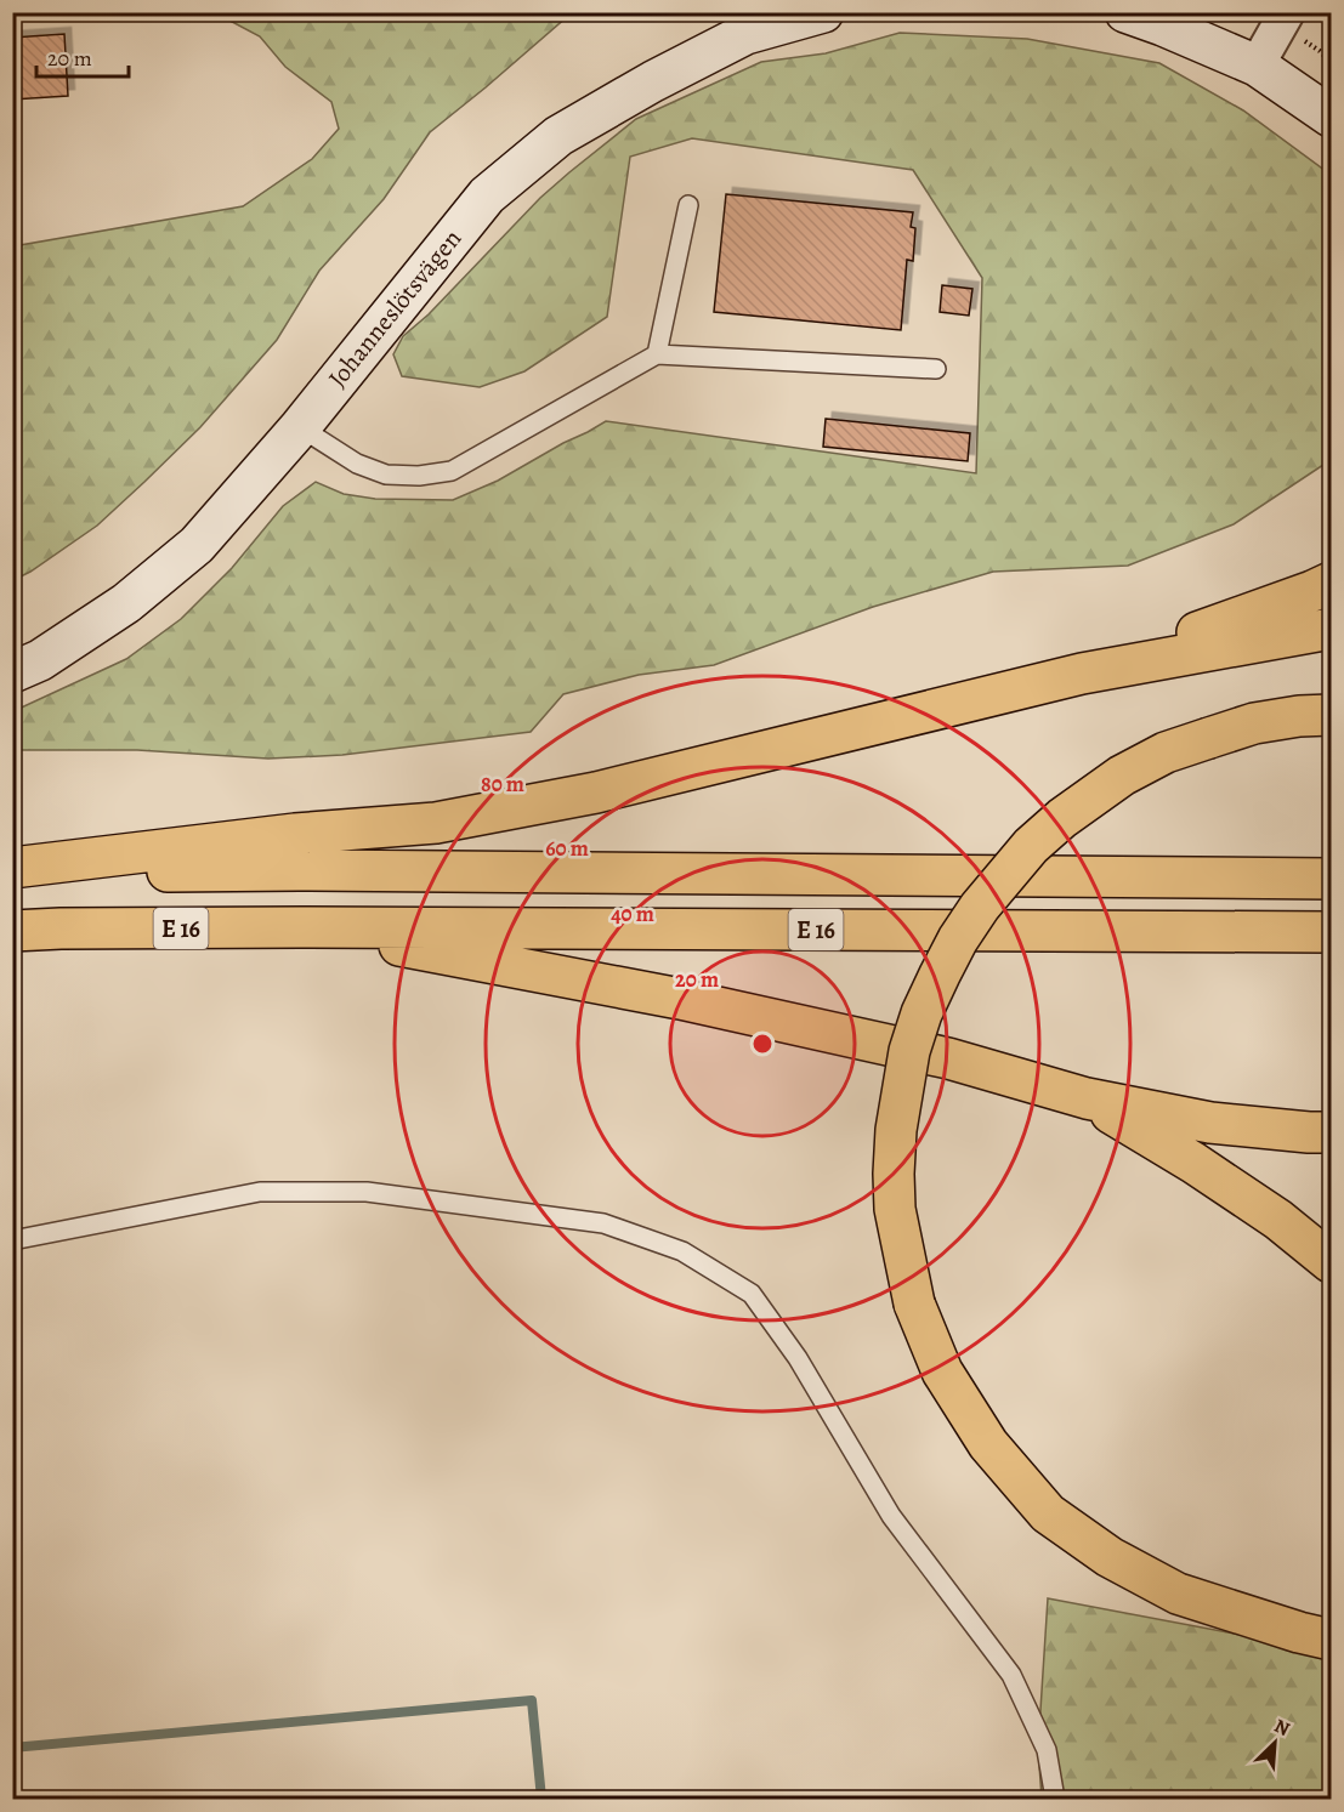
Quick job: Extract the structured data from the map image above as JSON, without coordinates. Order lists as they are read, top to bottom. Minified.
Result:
{"streets":{"highway":["E 16"],"main road":["Johanneslötsvägen"]},"scale_bar":"20 m","north":"top right","rings":["80 m","60 m","40 m","20 m"]}
